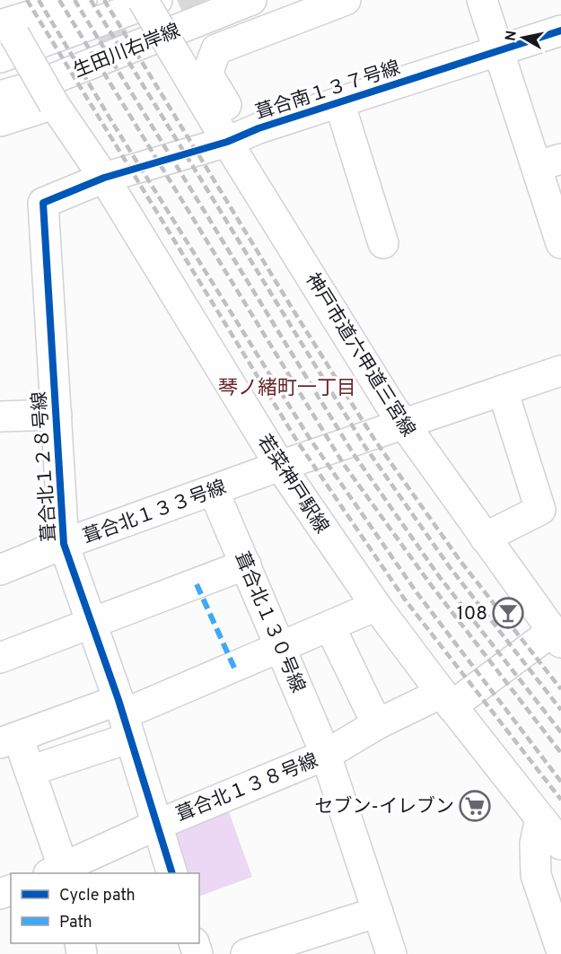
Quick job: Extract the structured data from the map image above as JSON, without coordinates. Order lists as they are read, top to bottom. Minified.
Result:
{"streets":{"street":["生田川右岸線","葺合南１３７号線","神戸市道六甲道三宮線","葺合北１２８号線","若菜神戸駅線","葺合北１３３号線","葺合北１３０号線","葺合北１３８号線"]},"crossings":[["生田川右岸線","若菜神戸駅線"],["葺合南１３７号線","神戸市道六甲道三宮線"],["葺合南１３７号線","葺合北１２８号線"],["葺合南１３７号線","若菜神戸駅線"],["神戸市道六甲道三宮線","葺合北１３３号線"],["神戸市道六甲道三宮線","葺合北１３８号線"],["葺合北１２８号線","若菜神戸駅線"],["葺合北１２８号線","葺合北１３３号線"],["葺合北１２８号線","葺合北１３８号線"],["若菜神戸駅線","葺合北１３３号線"],["若菜神戸駅線","葺合北１３８号線"],["葺合北１３３号線","葺合北１３０号線"],["葺合北１３０号線","葺合北１３８号線"]],"districts":["琴ノ緒町一丁目"],"places":{"bar":["108"],"supermarket":["セブン-イレブン"]},"legend":["Cycle path","Path"],"north":"left"}
